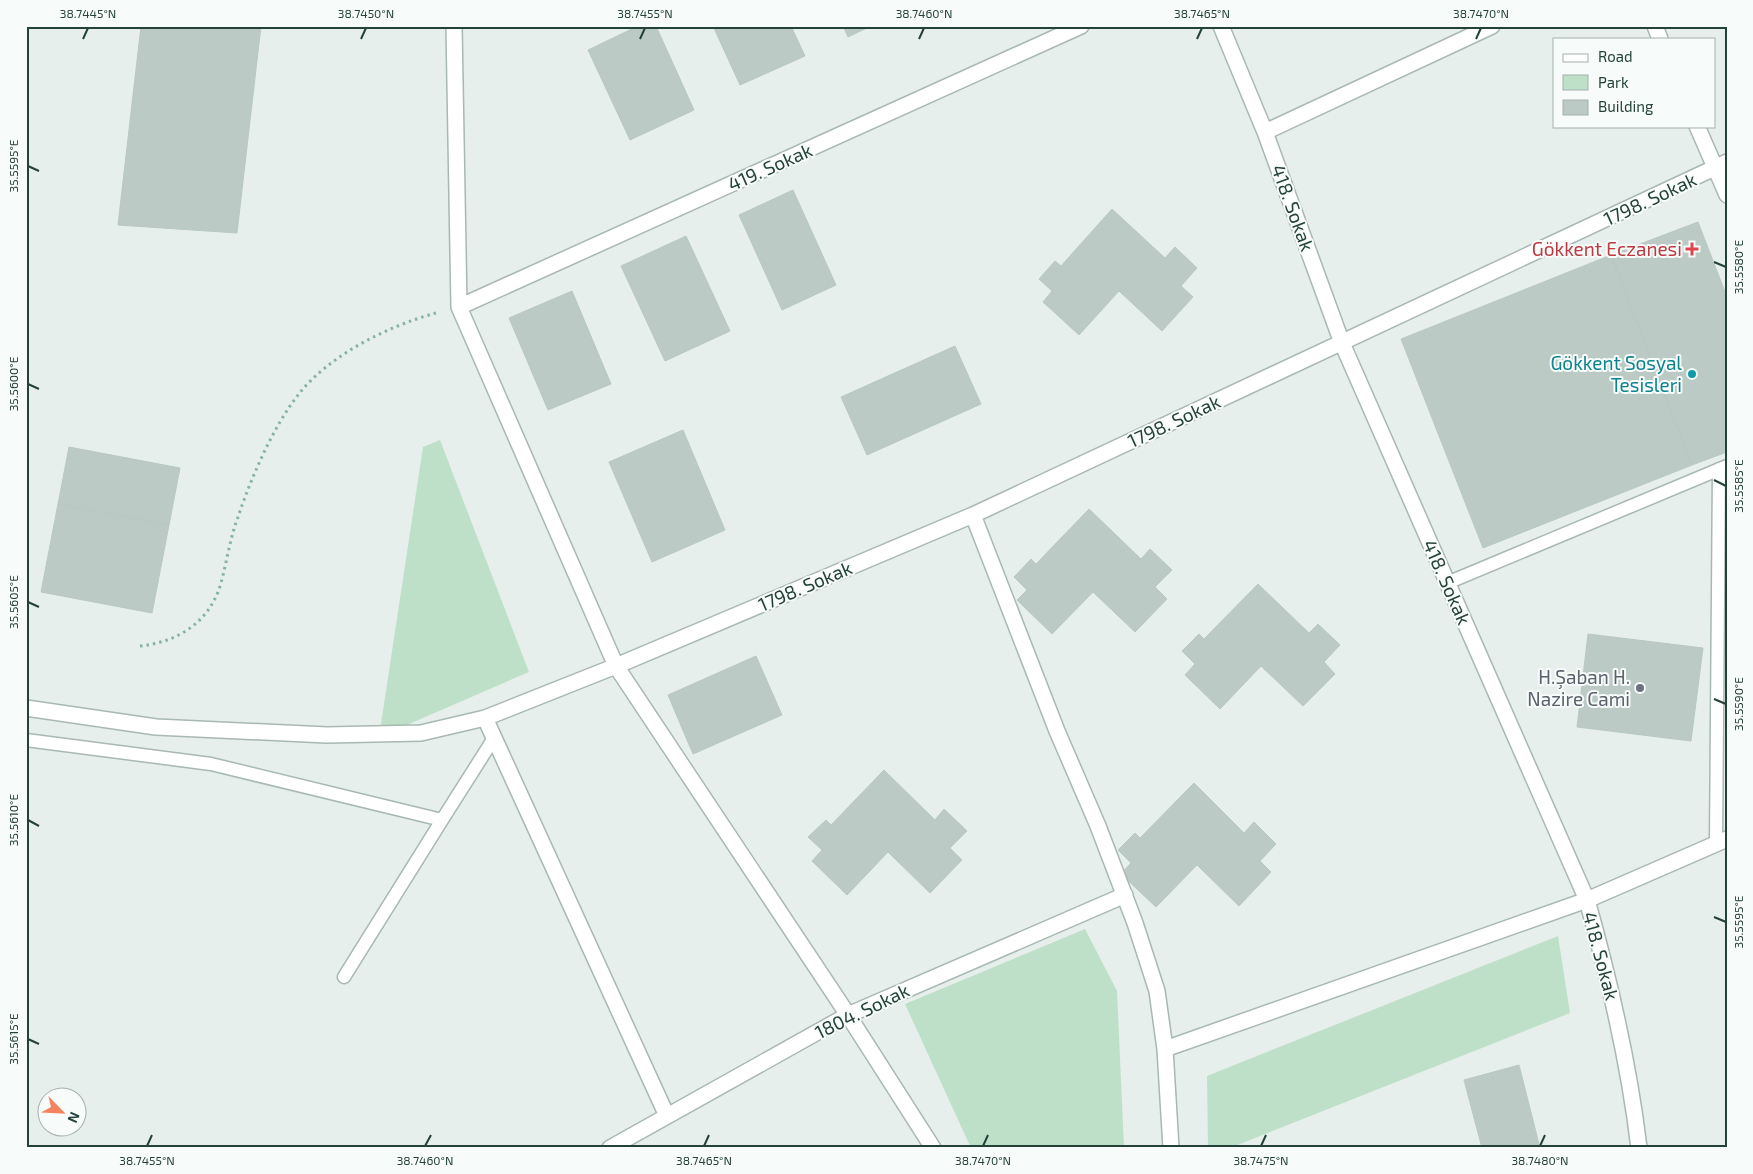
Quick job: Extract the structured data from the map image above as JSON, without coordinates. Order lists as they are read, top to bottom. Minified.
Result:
{"streets":{"street":["419. Sokak","1798. Sokak","418. Sokak","1804. Sokak"]},"crossings":[["1798. Sokak","418. Sokak"]],"places":{"health":["Gökkent Eczanesi"],"other":["Gökkent Sosyal Tesisleri","H.Şaban H. Nazire Cami"]},"legend":["Road","Park","Building"],"north":"bottom right","coordinates":["38.7445°N","38.7450°N","38.7455°N","38.7460°N","38.7465°N","38.7470°N","35.5595°E","35.5580°E","35.5600°E","35.5585°E","35.5605°E","35.5590°E","35.5610°E","35.5615°E","38.7475°N","38.7480°N"]}
